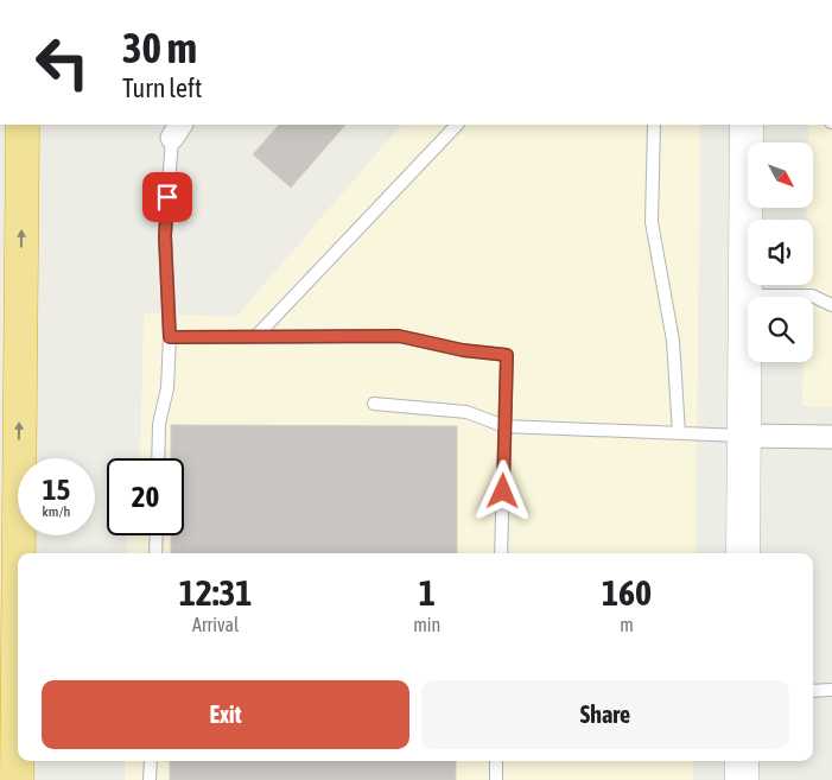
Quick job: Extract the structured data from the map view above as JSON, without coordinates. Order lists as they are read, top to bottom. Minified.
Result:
{"north":"bottom right","page":{"turn":["30 m","Turn left"],"speed":"15 km/h","limit":"20","eta":["12:31","Arrival","1","min","160","m"],"buttons":["Exit","Share"]}}
